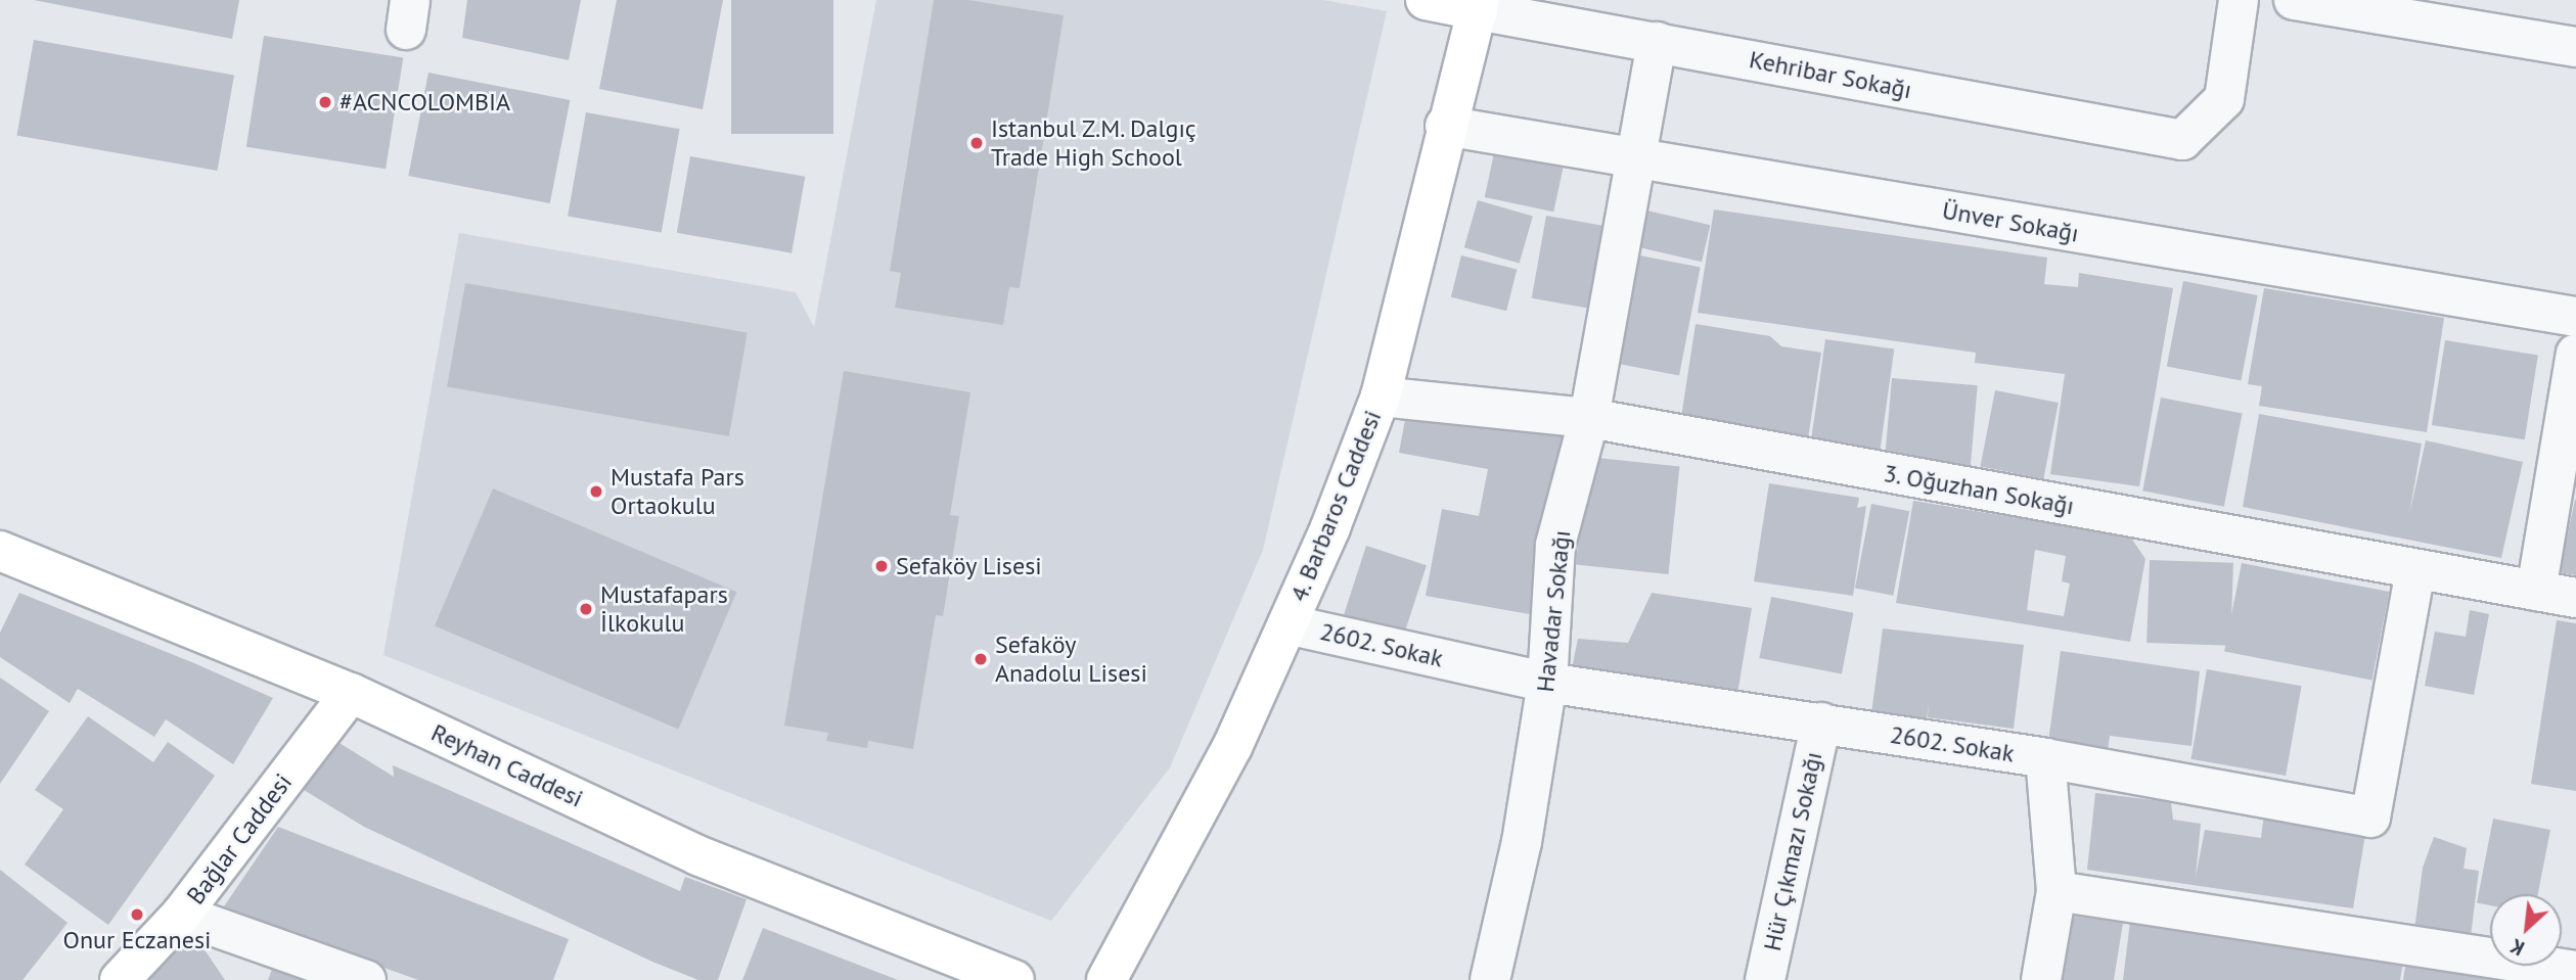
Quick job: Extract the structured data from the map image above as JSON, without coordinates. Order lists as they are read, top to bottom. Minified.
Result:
{"streets":{"street":["Kehribar Sokağı","Ünver Sokağı","3. Oğuzhan Sokağı","4. Barbaros Caddesi","Havadar Sokağı","2602. Sokak","Reyhan Caddesi","Bağlar Caddesi","Hür Çıkmazı Sokağı"]},"crossings":[["Kehribar Sokağı","4. Barbaros Caddesi"],["Kehribar Sokağı","Havadar Sokağı"],["Ünver Sokağı","4. Barbaros Caddesi"],["Ünver Sokağı","Havadar Sokağı"],["3. Oğuzhan Sokağı","4. Barbaros Caddesi"],["3. Oğuzhan Sokağı","Havadar Sokağı"],["3. Oğuzhan Sokağı","2602. Sokak"],["4. Barbaros Caddesi","2602. Sokak"],["Havadar Sokağı","2602. Sokak"],["2602. Sokak","Hür Çıkmazı Sokağı"],["Reyhan Caddesi","Bağlar Caddesi"]],"places":["#ACNCOLOMBIA","Istanbul Z.M. Dalgıç Trade High School","Mustafa Pars Ortaokulu","Sefaköy Lisesi","Mustafapars İlkokulu","Sefaköy Anadolu Lisesi","Onur Eczanesi"],"north":"bottom left"}
